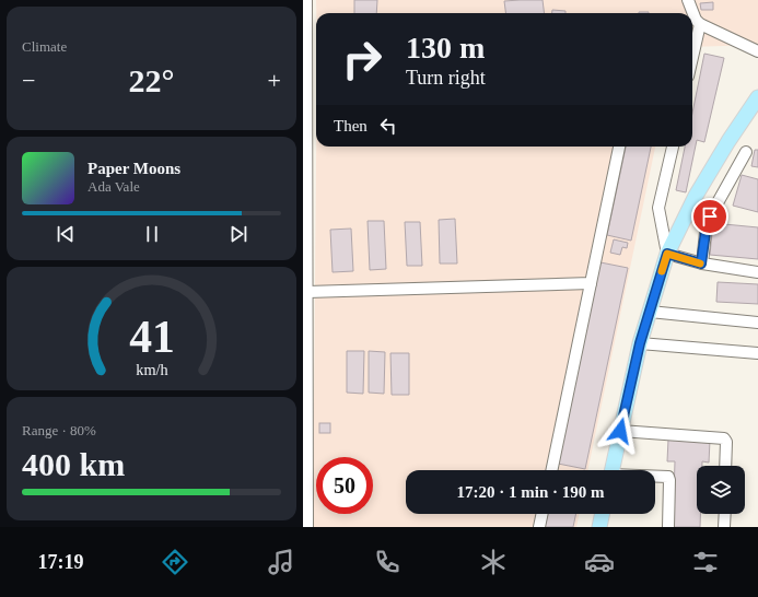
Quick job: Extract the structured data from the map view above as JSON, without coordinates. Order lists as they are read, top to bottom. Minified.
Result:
{"page":{"tile":["Climate",["Range · 80%","400 km"]],"turn":["130 m","Turn right"],"heat":["−","22°","+"],"then":"Then","song":["Paper Moons","Ada Vale"],"limit":"50","trip":"17:20 · 1 min · 190 m","tabs":"17:19","gauge":["41","km/h"]}}
